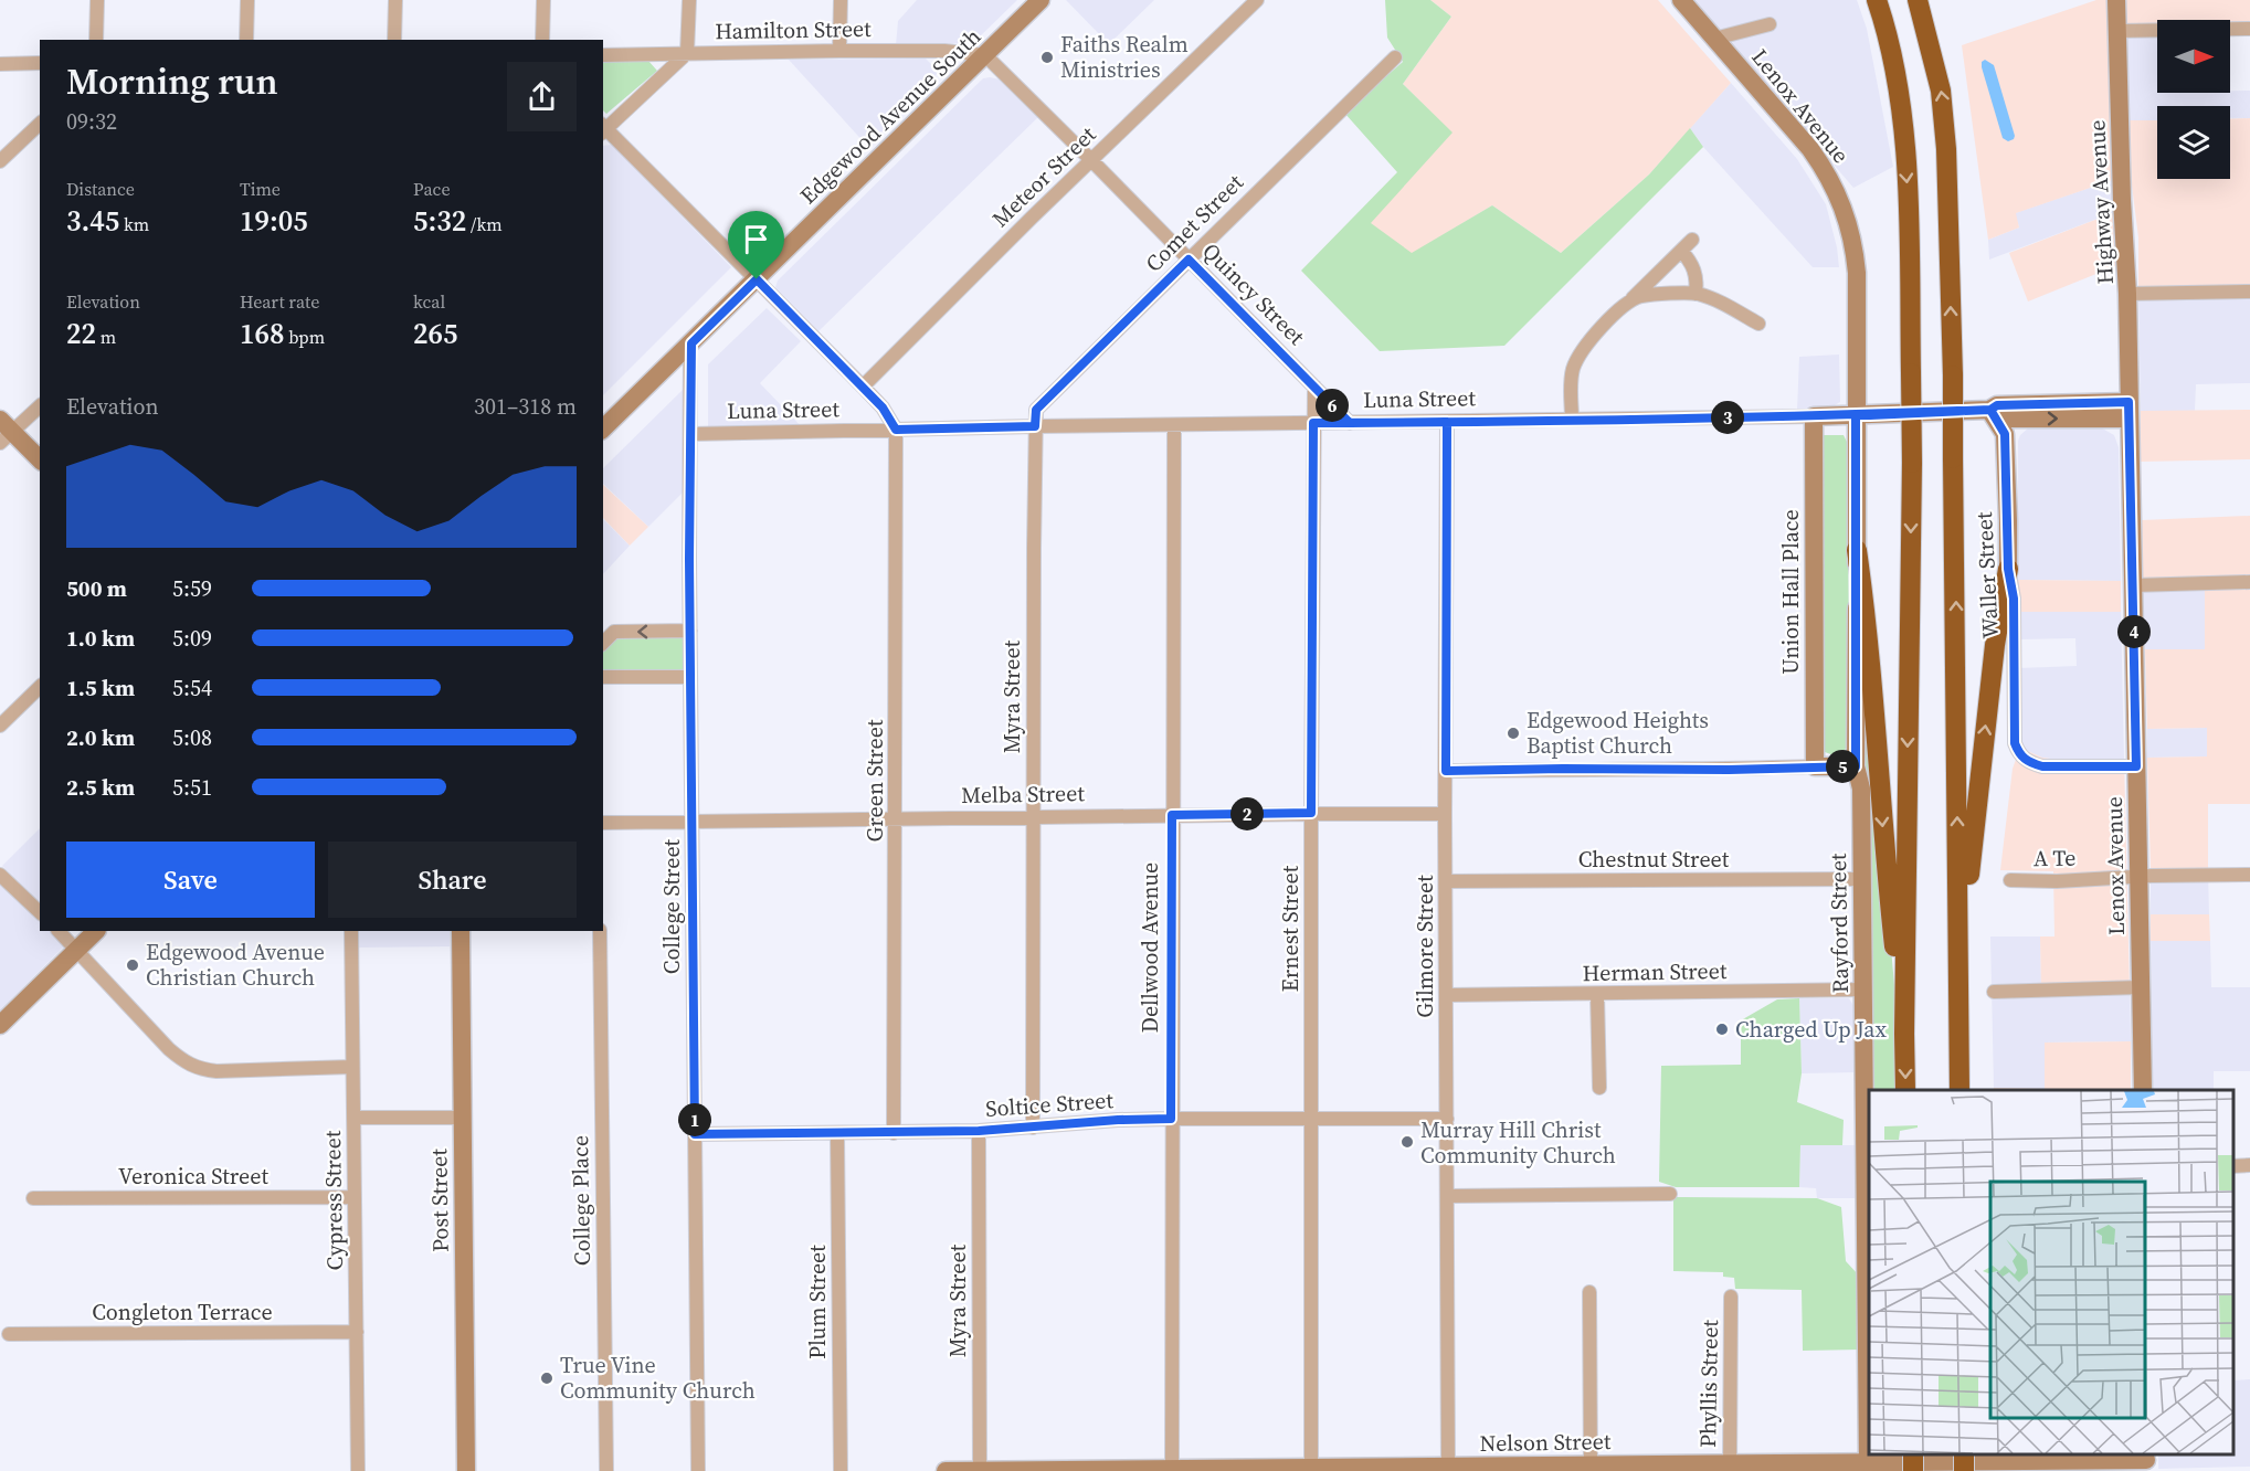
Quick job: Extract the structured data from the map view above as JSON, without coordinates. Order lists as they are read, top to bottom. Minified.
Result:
{"streets":{"street":["Hamilton Street","Lenox Avenue","Edgewood Avenue South","Meteor Street","Highway Avenue","Comet Street","Quincy Street","Luna Street","Waller Street","Union Hall Place","Myra Street","Green Street","Melba Street","A Te","Chestnut Street","College Street","Rayford Street","Ernest Street","Gilmore Street","Dellwood Avenue","Herman Street","Soltice Street","Veronica Street","Cypress Street","Post Street","College Place","Plum Street","Congleton Terrace","Phyllis Street","Nelson Street"]},"crossings":[["Hamilton Street","Edgewood Avenue South"],["Hamilton Street","Quincy Street"],["Lenox Avenue","Highway Avenue"],["Lenox Avenue","Luna Street"],["Lenox Avenue","Waller Street"],["Lenox Avenue","A Te"],["Lenox Avenue","Rayford Street"],["Edgewood Avenue South","Quincy Street"],["Edgewood Avenue South","College Street"],["Meteor Street","Quincy Street"],["Highway Avenue","Luna Street"],["Comet Street","Quincy Street"],["Comet Street","Luna Street"],["Comet Street","Myra Street"],["Quincy Street","Luna Street"],["Quincy Street","Ernest Street"],["Luna Street","Waller Street"],["Luna Street","Union Hall Place"],["Luna Street","Myra Street"],["Luna Street","Green Street"],["Luna Street","College Street"],["Luna Street","Rayford Street"],["Luna Street","Ernest Street"],["Luna Street","Gilmore Street"],["Luna Street","Dellwood Avenue"],["Myra Street","Melba Street"],["Myra Street","Soltice Street"],["Myra Street","Nelson Street"],["Green Street","Melba Street"],["Green Street","Soltice Street"],["Melba Street","College Street"],["Melba Street","Ernest Street"],["Melba Street","Gilmore Street"],["Melba Street","Dellwood Avenue"],["Chestnut Street","Rayford Street"],["Chestnut Street","Gilmore Street"],["College Street","Soltice Street"],["Rayford Street","Herman Street"],["Rayford Street","Nelson Street"],["Ernest Street","Soltice Street"],["Ernest Street","Nelson Street"],["Gilmore Street","Herman Street"],["Gilmore Street","Soltice Street"],["Gilmore Street","Nelson Street"],["Dellwood Avenue","Soltice Street"],["Dellwood Avenue","Nelson Street"],["Soltice Street","Plum Street"],["Veronica Street","Cypress Street"],["Cypress Street","Congleton Terrace"],["Phyllis Street","Nelson Street"]],"places":["Faiths Realm Ministries","Edgewood Heights Baptist Church","Edgewood Avenue Christian Church","Charged Up Jax","Murray Hill Christ Community Church","True Vine Community Church"],"north":"right","page":{"heading":["Morning run","09:32"],"stats":[["Distance","3.45 km"],["Time","19:05"],["Pace","5:32 /km"],["Elevation","22 m"],["Heart rate","168 bpm"],["kcal","265"]],"chart":["Elevation","301–318 m"],"pins":["6","3","4","5","2","1"],"list":[{"name":"500 m","note":"5:59"},{"name":"1.0 km","note":"5:09"},{"name":"1.5 km","note":"5:54"},{"name":"2.0 km","note":"5:08"},{"name":"2.5 km","note":"5:51"}],"buttons":["Save","Share"]}}
